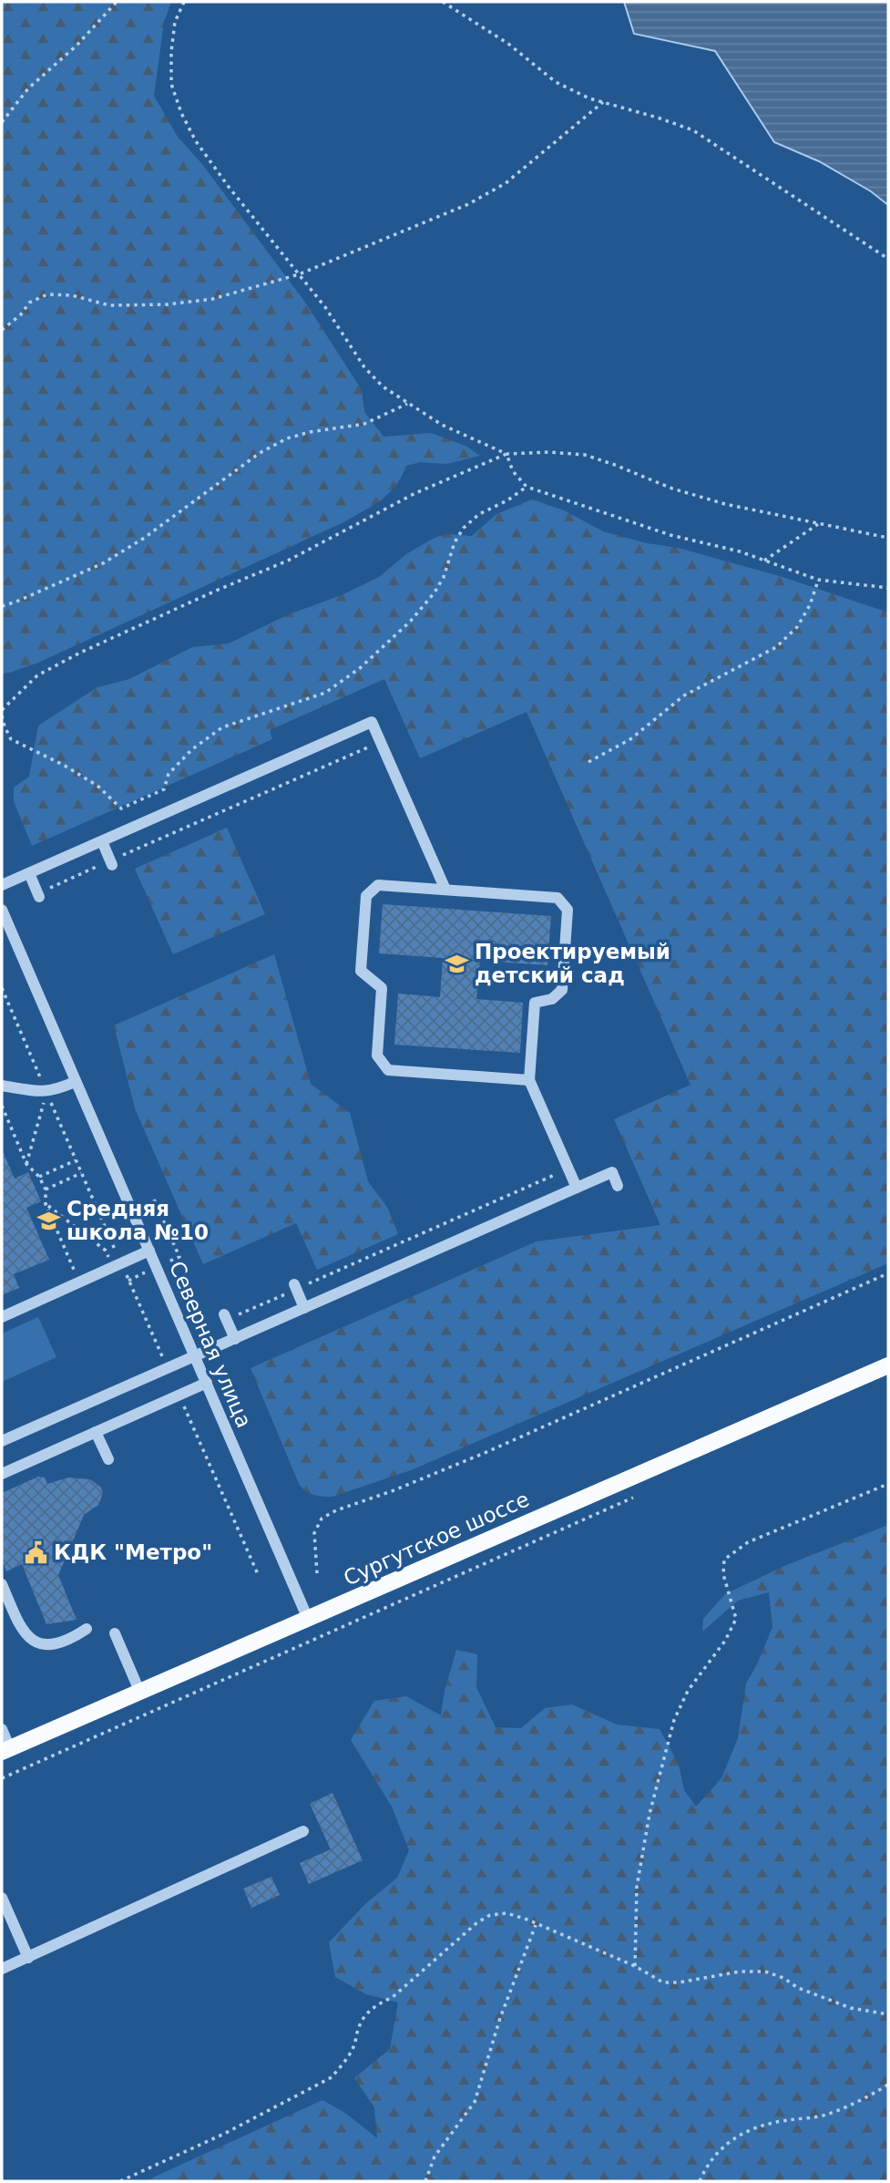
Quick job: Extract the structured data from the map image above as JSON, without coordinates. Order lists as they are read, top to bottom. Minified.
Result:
{"streets":{"main road":["Сургутское шоссе"],"street":["Северная улица"]},"crossings":[["Северная улица","Сургутское шоссе"]],"places":{"school or university":["Проектируемый детский сад","Средняя школа №10"],"public building":["КДК \"Метро\""]}}
